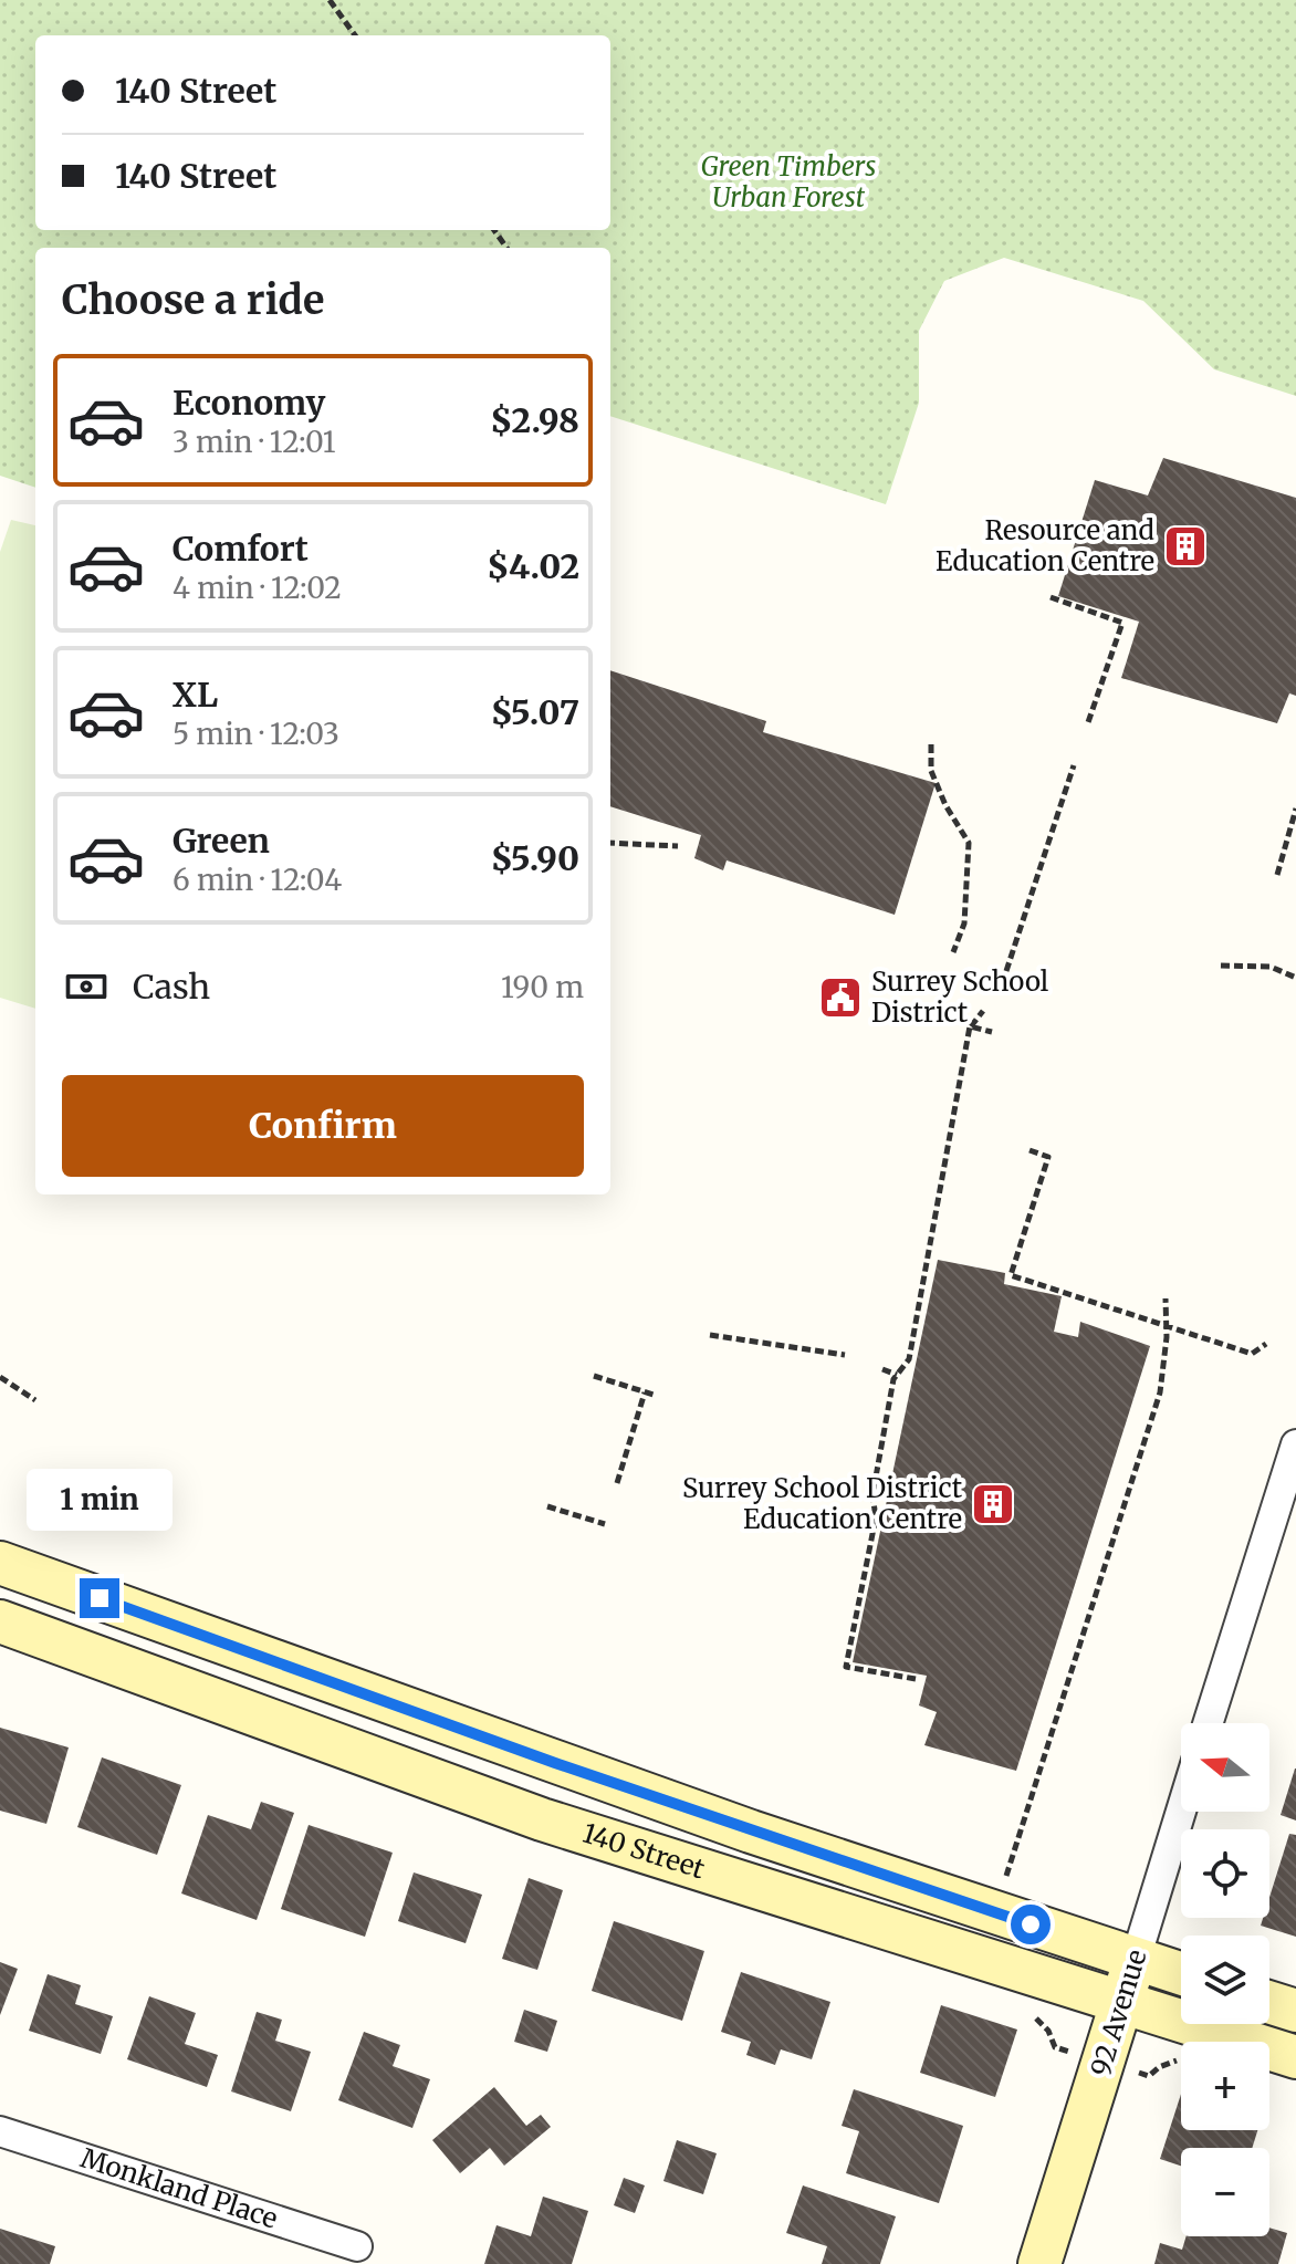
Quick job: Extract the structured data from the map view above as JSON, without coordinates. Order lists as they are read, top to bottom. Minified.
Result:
{"streets":{"main road":["140 Street","92 Avenue"],"street":["Monkland Place"]},"crossings":[["140 Street","92 Avenue"]],"parks":["Green Timbers Urban Forest"],"places":{"building":["Resource and Education Centre","Surrey School District Education Centre"],"public building":["Surrey School District"]},"north":"left","page":{"banner":["140 Street","140 Street"],"heading":"Choose a ride","list":[{"name":"Economy","note":"3 min · 12:01","value":"$2.98"},{"name":"Comfort","note":"4 min · 12:02","value":"$4.02"},{"name":"XL","note":"5 min · 12:03","value":"$5.07"},{"name":"Green","note":"6 min · 12:04","value":"$5.90"}],"pay":["Cash","190 m"],"buttons":"Confirm","bubble":"1 min","map_buttons":["+","−"]}}
